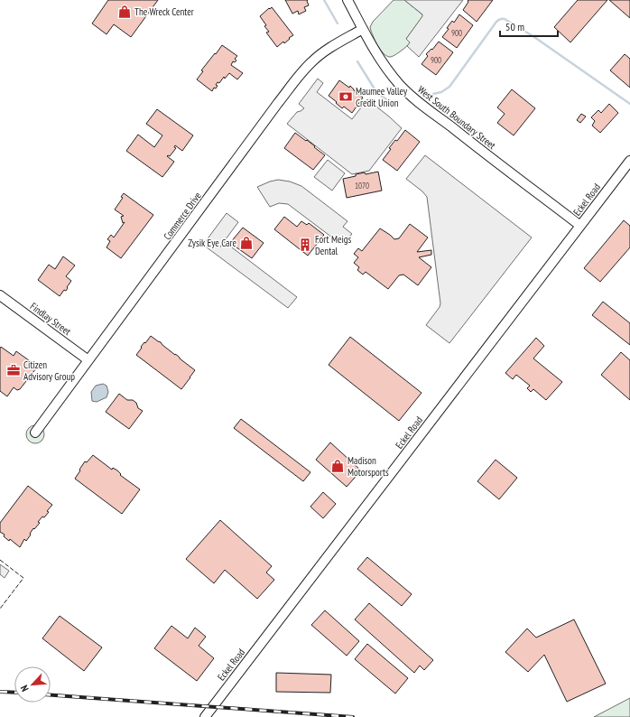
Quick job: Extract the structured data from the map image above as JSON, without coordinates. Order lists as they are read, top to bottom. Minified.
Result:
{"streets":{"street":["West South Boundary Street","Eckel Road","Commerce Drive","Findlay Street"]},"crossings":[["West South Boundary Street","Eckel Road"],["West South Boundary Street","Commerce Drive"],["Commerce Drive","Findlay Street"]],"places":{"shop":["The Wreck Center","Zysik Eye Care","Madison Motorsports"],"bank":["Maumee Valley Credit Union"],"building":["Fort Meigs Dental"],"office":["Citizen Advisory Group"]},"house_numbers":["900","900","1070"],"scale_bar":"50 m","north":"bottom left"}
